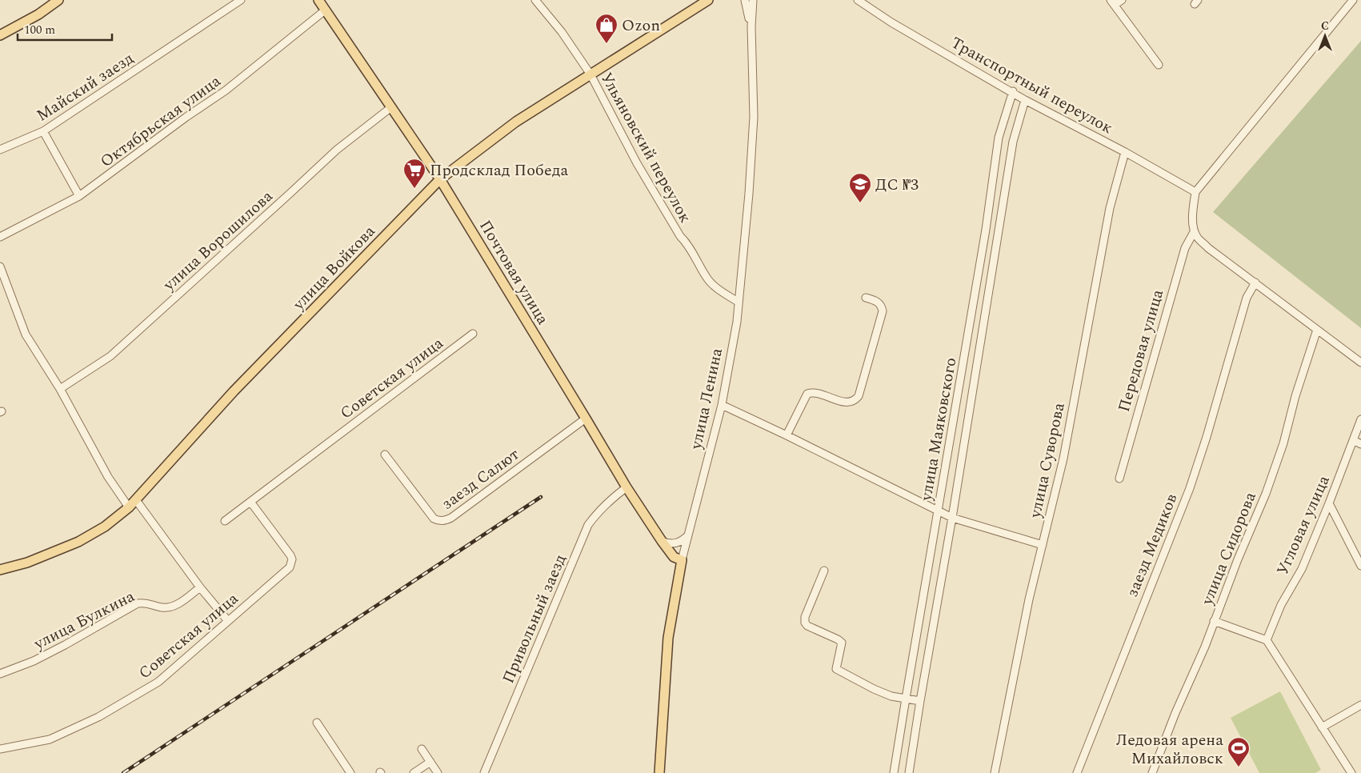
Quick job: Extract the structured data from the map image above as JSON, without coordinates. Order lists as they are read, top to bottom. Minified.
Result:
{"streets":{"main road":["улица Войкова","Почтовая улица","улица Ленина"],"street":["Транспортный переулок","Майский заезд","Октябрьская улица","Ульяновский переулок","улица Ворошилова","Передовая улица","Советская улица","улица Маяковского","улица Суворова","заезд Салют","Угловая улица","заезд Медиков","улица Сидорова","Привольный заезд","улица Булкина"]},"crossings":[["Транспортный переулок","улица Маяковского"],["Транспортный переулок","улица Суворова"],["Октябрьская улица","Почтовая улица"],["Ульяновский переулок","улица Войкова"],["Ульяновский переулок","улица Ленина"],["улица Ворошилова","Почтовая улица"],["улица Войкова","Почтовая улица"],["Почтовая улица","улица Ленина"],["Почтовая улица","заезд Салют"],["Почтовая улица","Привольный заезд"]],"places":{"shop":["Ozon"],"supermarket":["Продсклад Победа"],"school or university":["ДС №3"],"sports":["Ледовая арена Михайловск"]},"scale_bar":"100 m","north":"top"}
